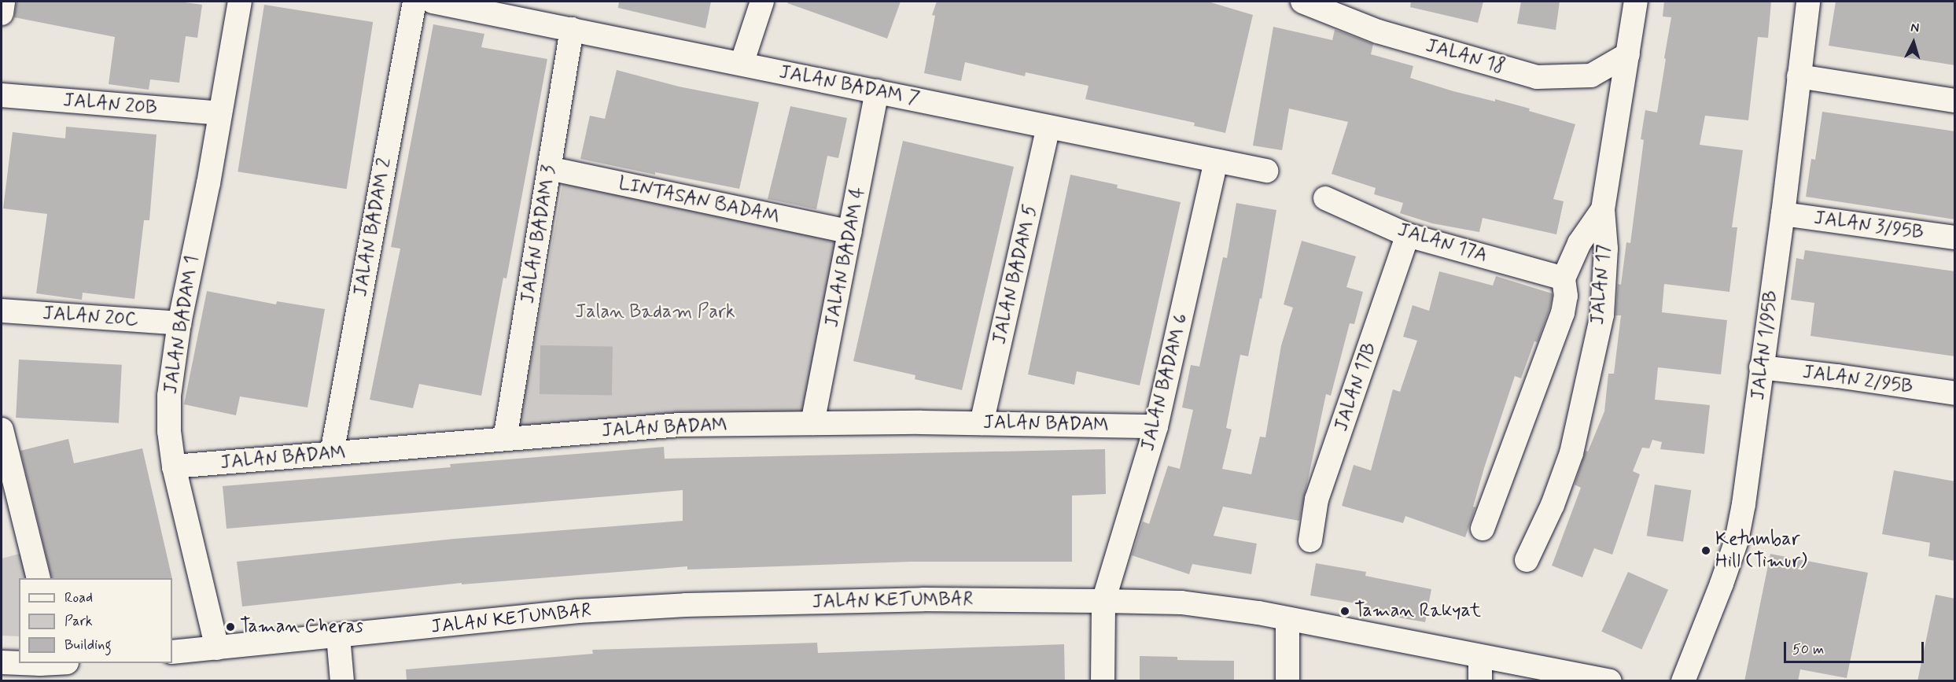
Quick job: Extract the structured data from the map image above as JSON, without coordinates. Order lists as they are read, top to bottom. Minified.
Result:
{"streets":{"street":["JALAN 18","JALAN BADAM 7","JALAN 20B","LINTASAN BADAM","JALAN 3/95B","JALAN BADAM 2","JALAN BADAM 3","JALAN 17A","JALAN BADAM 4","JALAN BADAM 5","JALAN 17","JALAN 20C","JALAN BADAM 1","JALAN 1/95B","JALAN 2/95B","JALAN BADAM 6","JALAN 17B","JALAN BADAM","JALAN KETUMBAR"]},"crossings":[["JALAN 18","JALAN 17"],["JALAN BADAM 7","JALAN BADAM 3"],["JALAN BADAM 7","JALAN BADAM 4"],["JALAN BADAM 7","JALAN BADAM 5"],["JALAN BADAM 7","JALAN BADAM 6"],["JALAN 20B","JALAN BADAM 1"],["LINTASAN BADAM","JALAN BADAM 3"],["LINTASAN BADAM","JALAN BADAM 4"],["JALAN 3/95B","JALAN 1/95B"],["JALAN BADAM 2","JALAN BADAM"],["JALAN BADAM 3","JALAN BADAM"],["JALAN 17A","JALAN 17B"],["JALAN BADAM 4","JALAN BADAM"],["JALAN BADAM 5","JALAN BADAM"],["JALAN 20C","JALAN BADAM 1"],["JALAN BADAM 1","JALAN BADAM"],["JALAN BADAM 1","JALAN KETUMBAR"],["JALAN 1/95B","JALAN 2/95B"],["JALAN BADAM 6","JALAN BADAM"],["JALAN BADAM 6","JALAN KETUMBAR"]],"parks":["Jalan Badam Park"],"places":["Ketumbar Hill (Timur)","Taman Rakyat","Taman Cheras"],"legend":["Road","Park","Building"],"scale_bar":"50 m","north":"top"}
